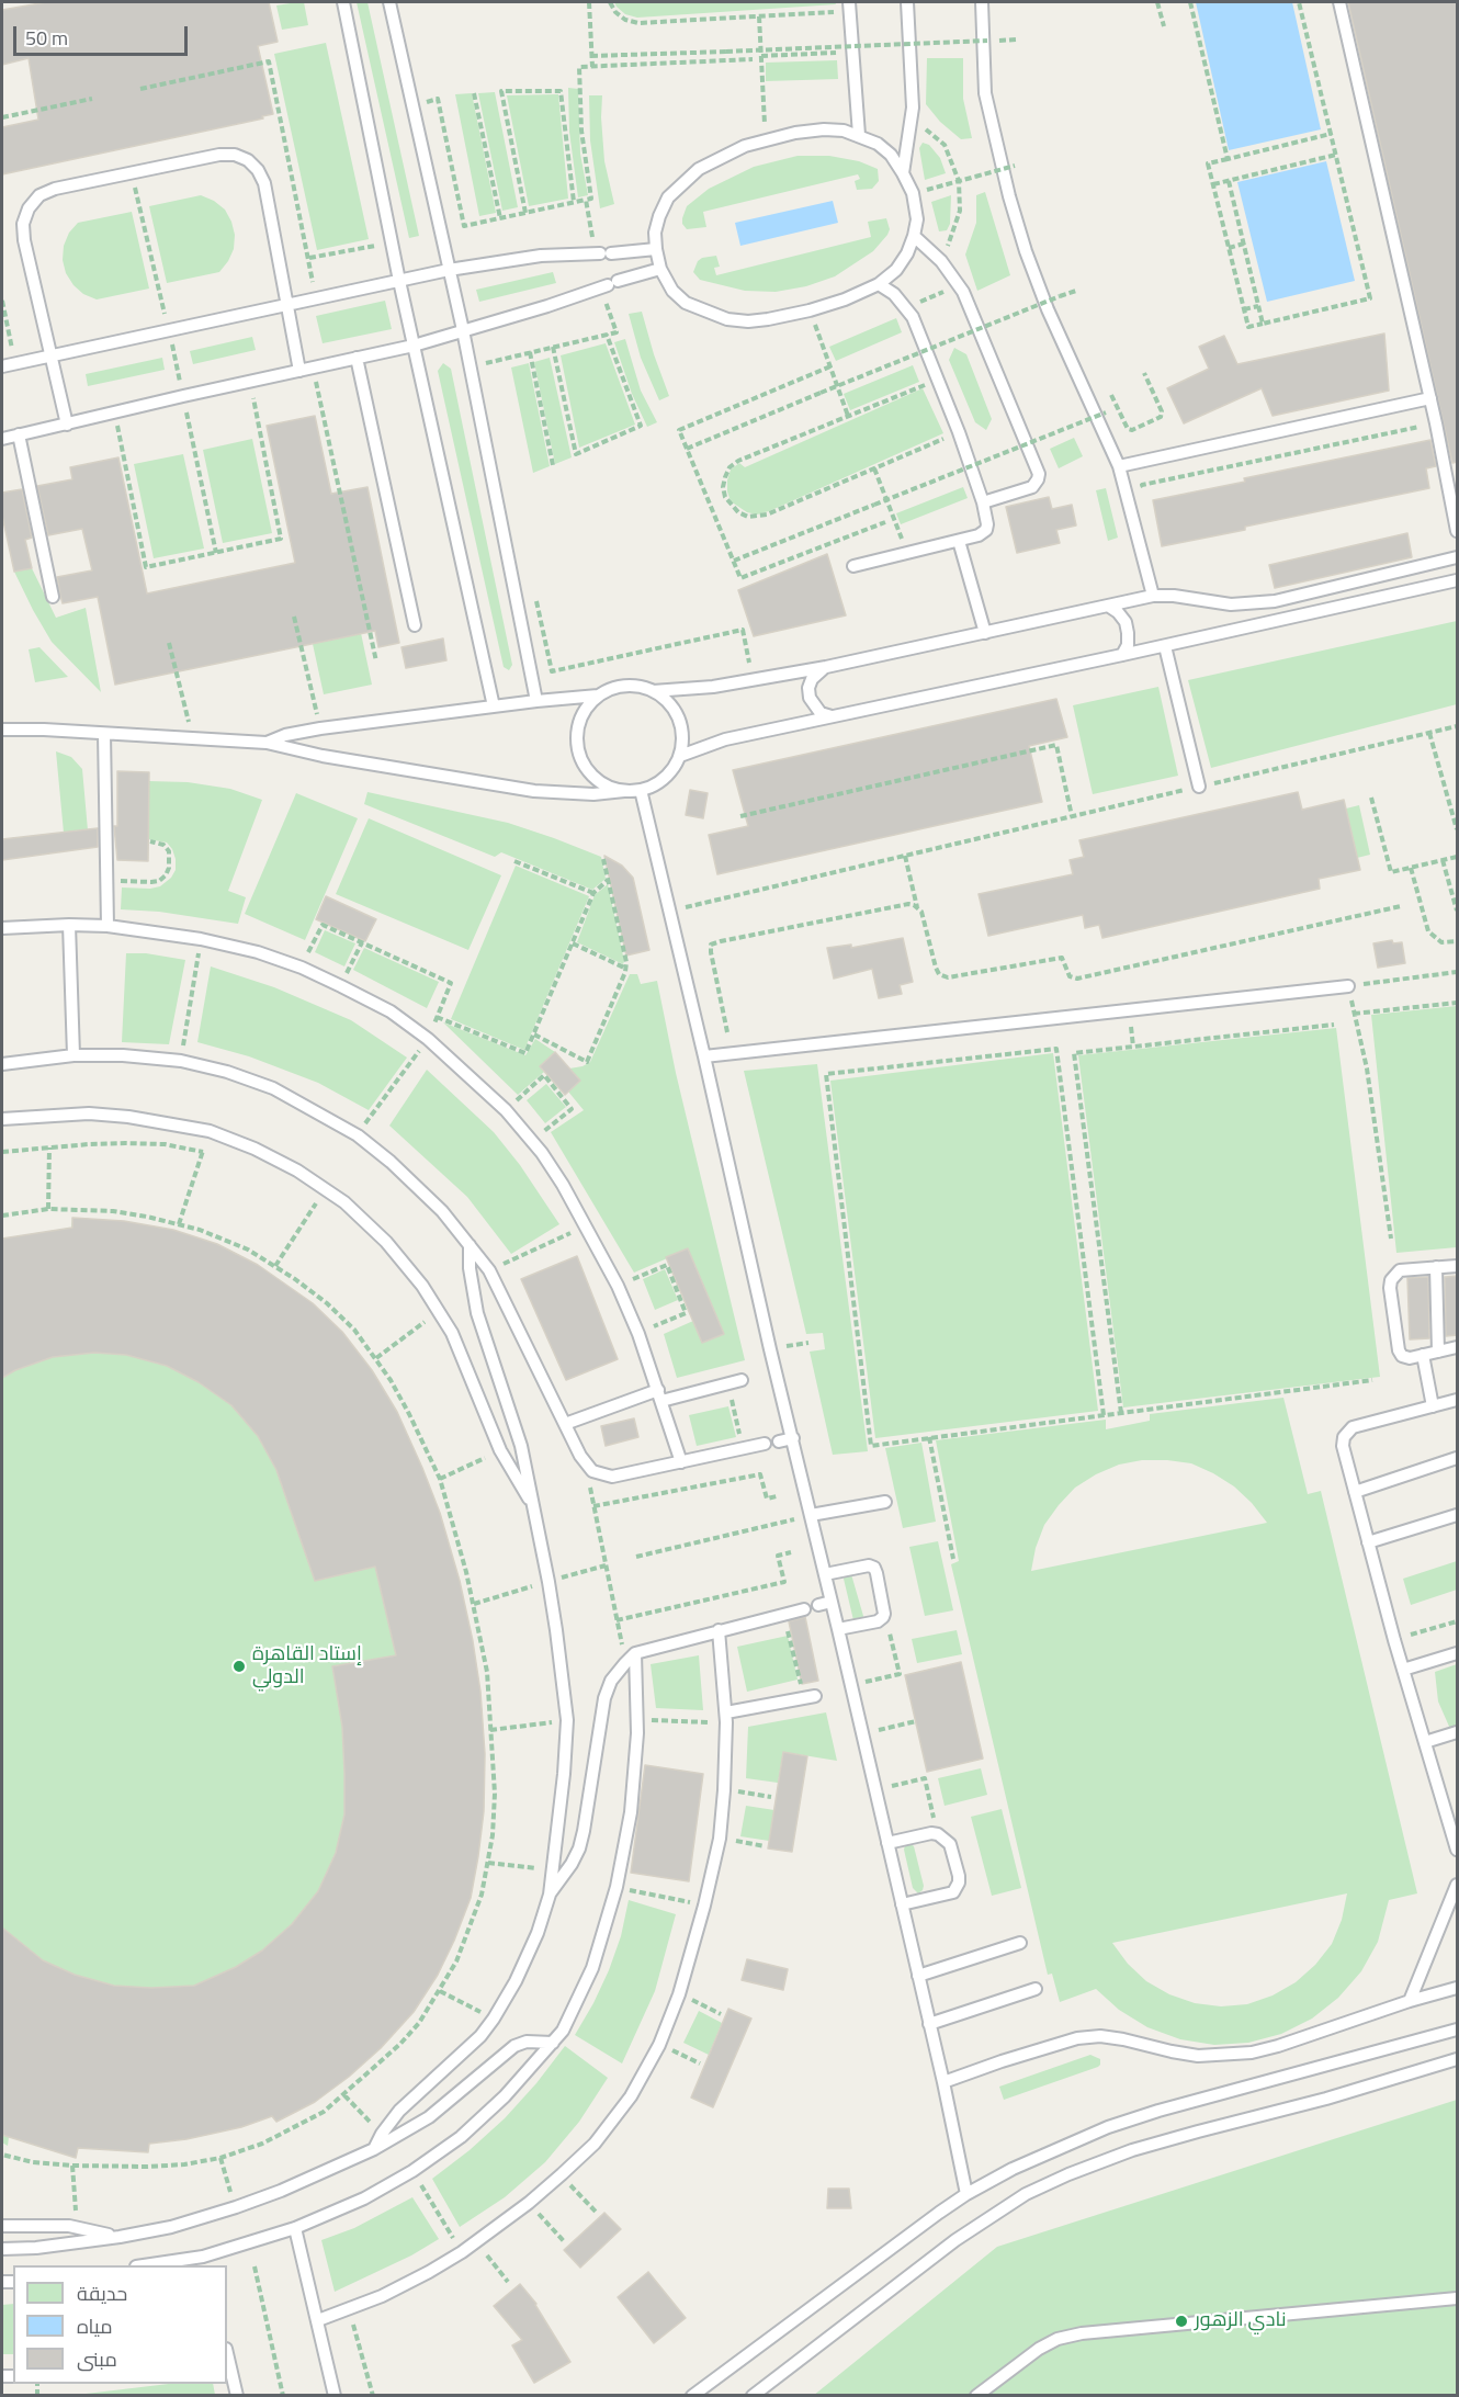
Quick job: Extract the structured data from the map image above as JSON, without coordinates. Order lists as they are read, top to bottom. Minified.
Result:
{"places":["إستاد القاهرة الدولي","نادي الزهور"],"legend":["حديقة","مياه","مبنى"],"scale_bar":"50 m"}
